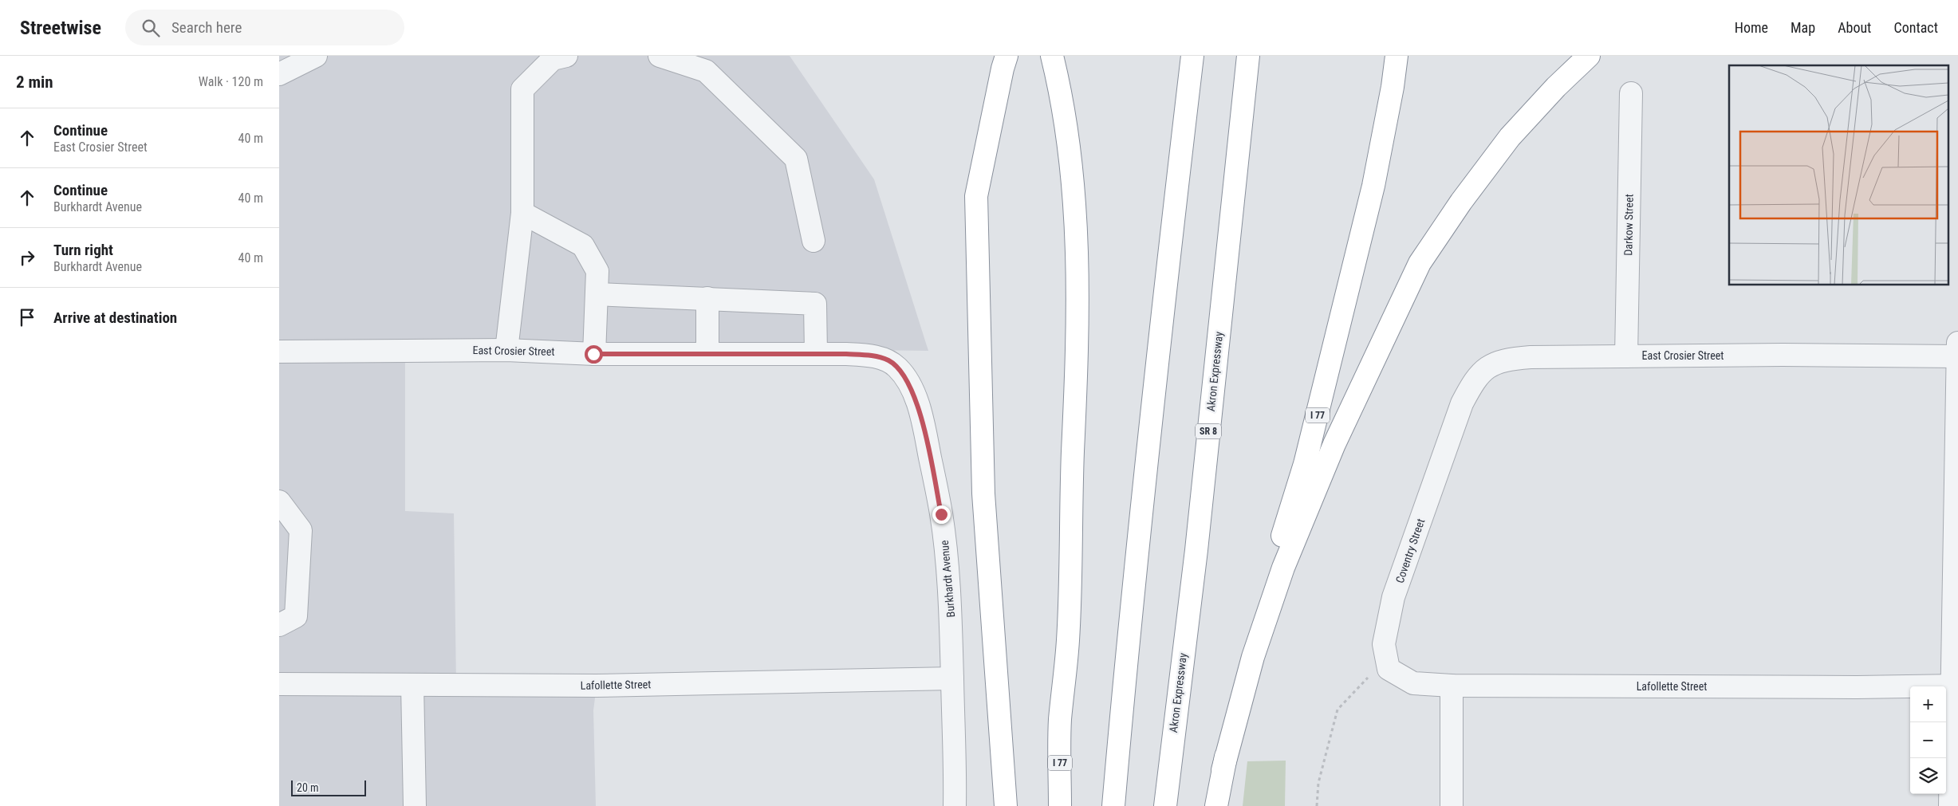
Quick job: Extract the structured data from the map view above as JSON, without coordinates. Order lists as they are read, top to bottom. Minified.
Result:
{"streets":{"highway":["Akron Expressway","I 77","SR 8"],"street":["Darkow Street","East Crosier Street","Coventry Street","Burkhardt Avenue","Lafollette Street"]},"crossings":[["Darkow Street","East Crosier Street"],["East Crosier Street","Coventry Street"],["East Crosier Street","Burkhardt Avenue"],["Coventry Street","Lafollette Street"],["Burkhardt Avenue","Lafollette Street"]],"scale_bar":"20 m","page":{"header":"Streetwise","search":"Search here","nav":["Home","Map","About","Contact"],"heading":["2 min","Walk · 120 m"],"list":[["Continue","East Crosier Street","40 m"],["Continue","Burkhardt Avenue","40 m"],["Turn right","Burkhardt Avenue","40 m"],"Arrive at destination"],"map_buttons":["+","−"],"scale":"20 m"}}
